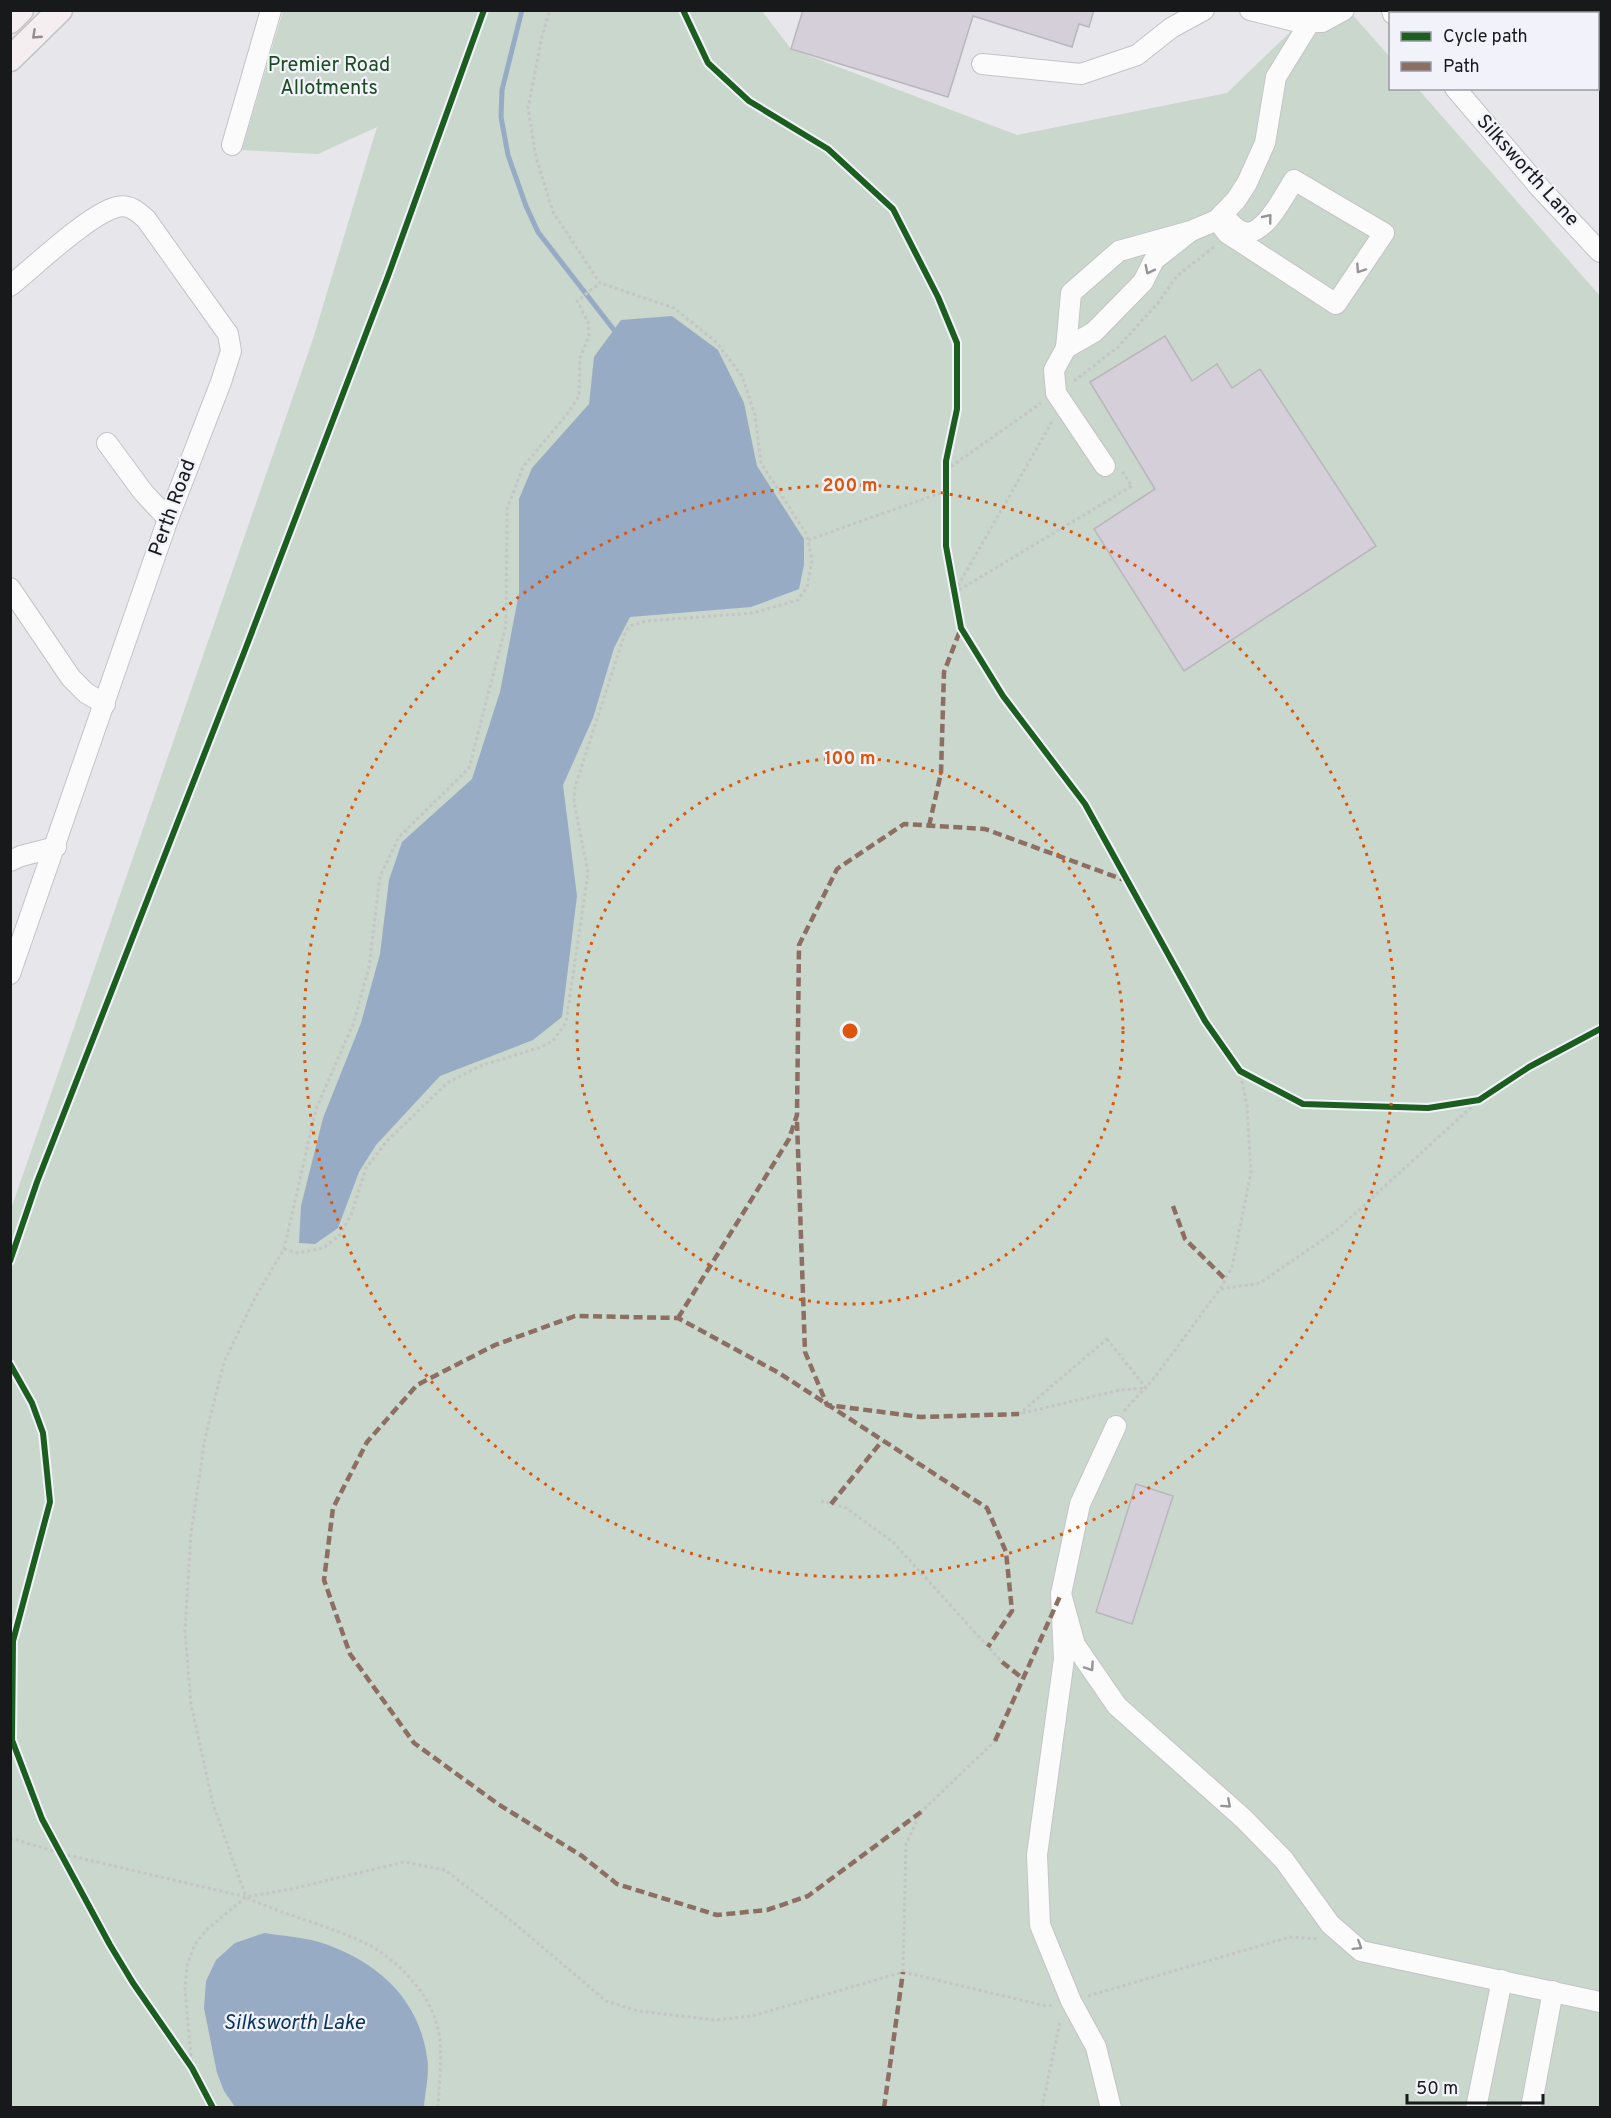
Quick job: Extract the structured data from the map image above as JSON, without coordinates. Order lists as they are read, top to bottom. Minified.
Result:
{"streets":{"street":["Silksworth Lane","Perth Road"]},"water":["Silksworth Lake"],"parks":["Premier Road Allotments"],"legend":["Cycle path","Path"],"scale_bar":"50 m","rings":["200 m","100 m"]}
